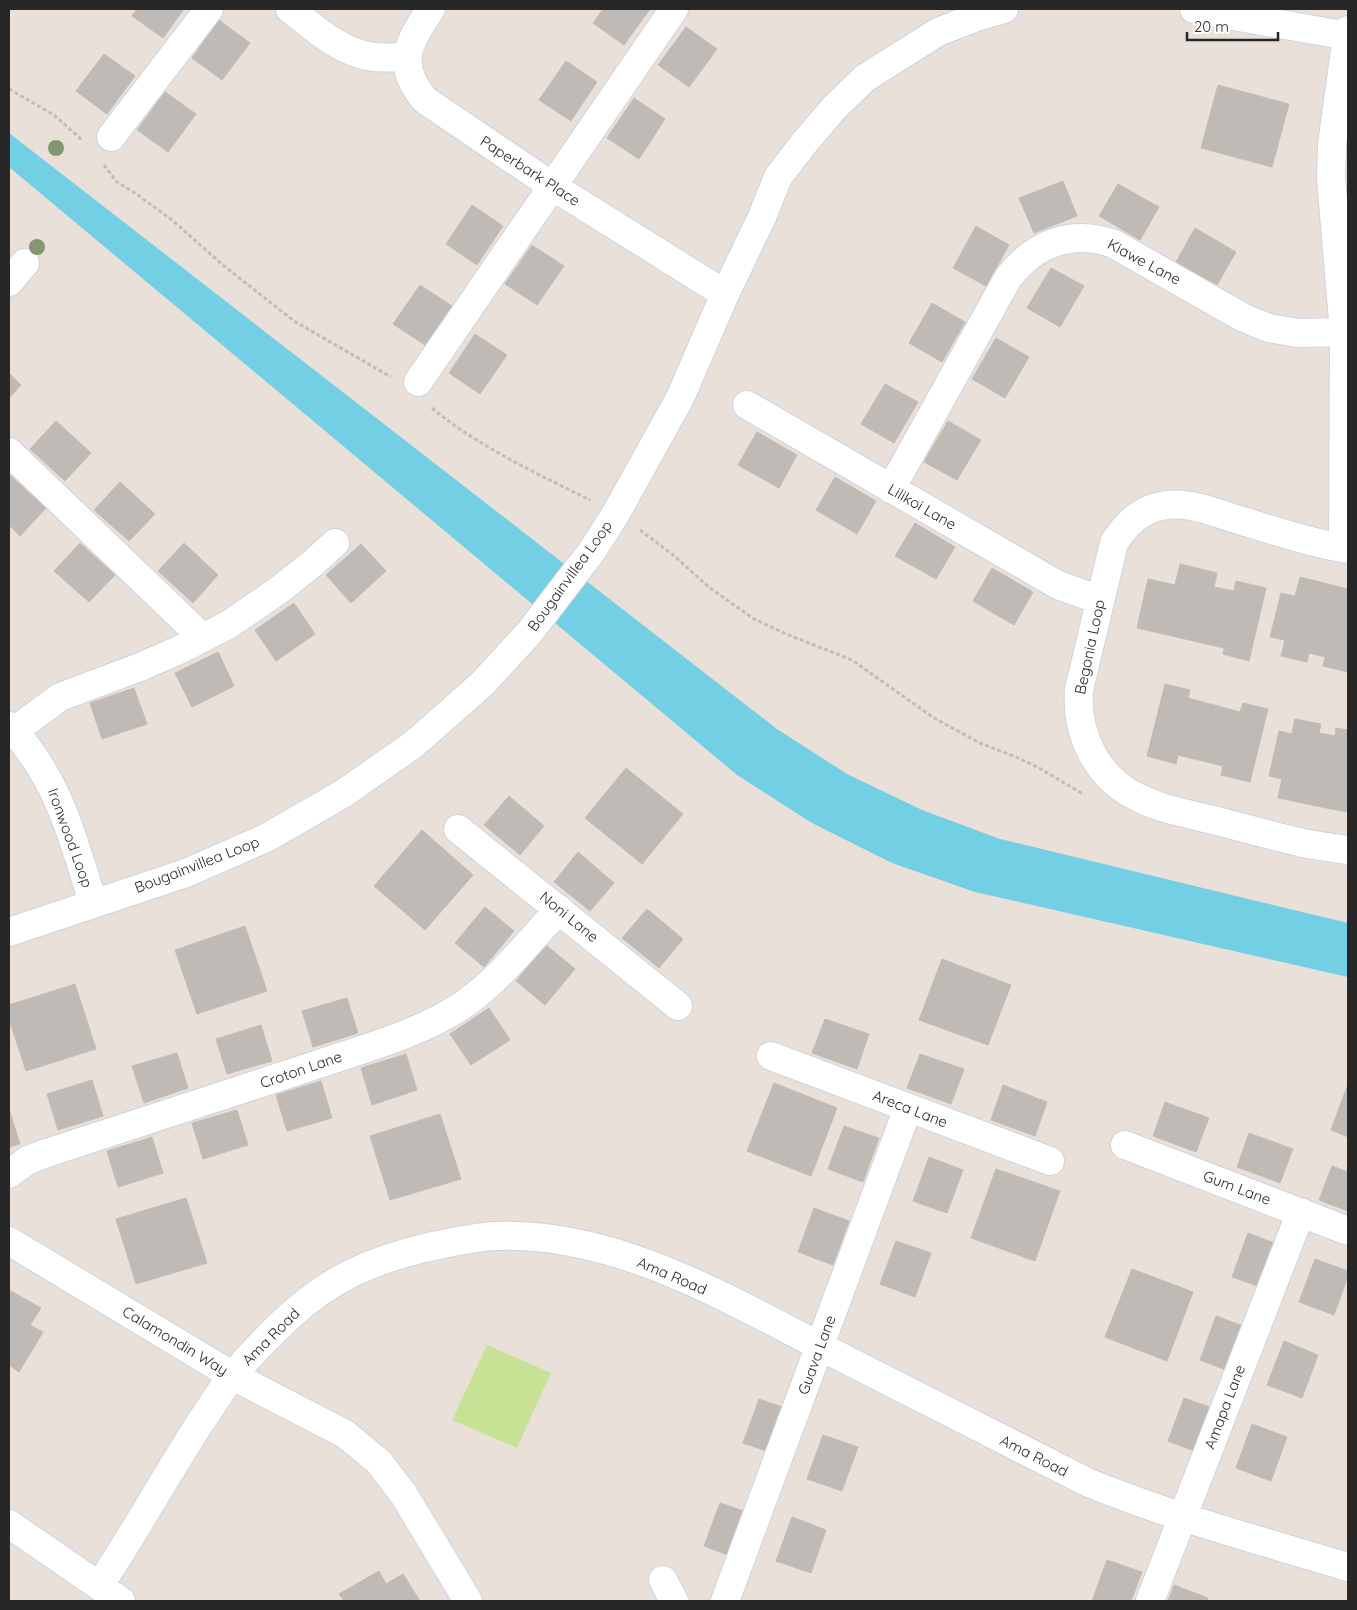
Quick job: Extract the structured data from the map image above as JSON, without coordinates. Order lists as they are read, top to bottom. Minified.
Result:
{"streets":{"street":["Paperbark Place","Kiawe Lane","Lilikoi Lane","Bougainvillea Loop","Begonia Loop","Ironwood Loop","Noni Lane","Croton Lane","Areca Lane","Gum Lane","Ama Road","Calamondin Way","Guava Lane","Amapa Lane"]},"crossings":[["Paperbark Place","Bougainvillea Loop"],["Kiawe Lane","Lilikoi Lane"],["Lilikoi Lane","Begonia Loop"],["Bougainvillea Loop","Ironwood Loop"],["Noni Lane","Croton Lane"],["Areca Lane","Guava Lane"],["Gum Lane","Amapa Lane"],["Ama Road","Calamondin Way"],["Ama Road","Guava Lane"],["Ama Road","Amapa Lane"]],"scale_bar":"20 m"}
